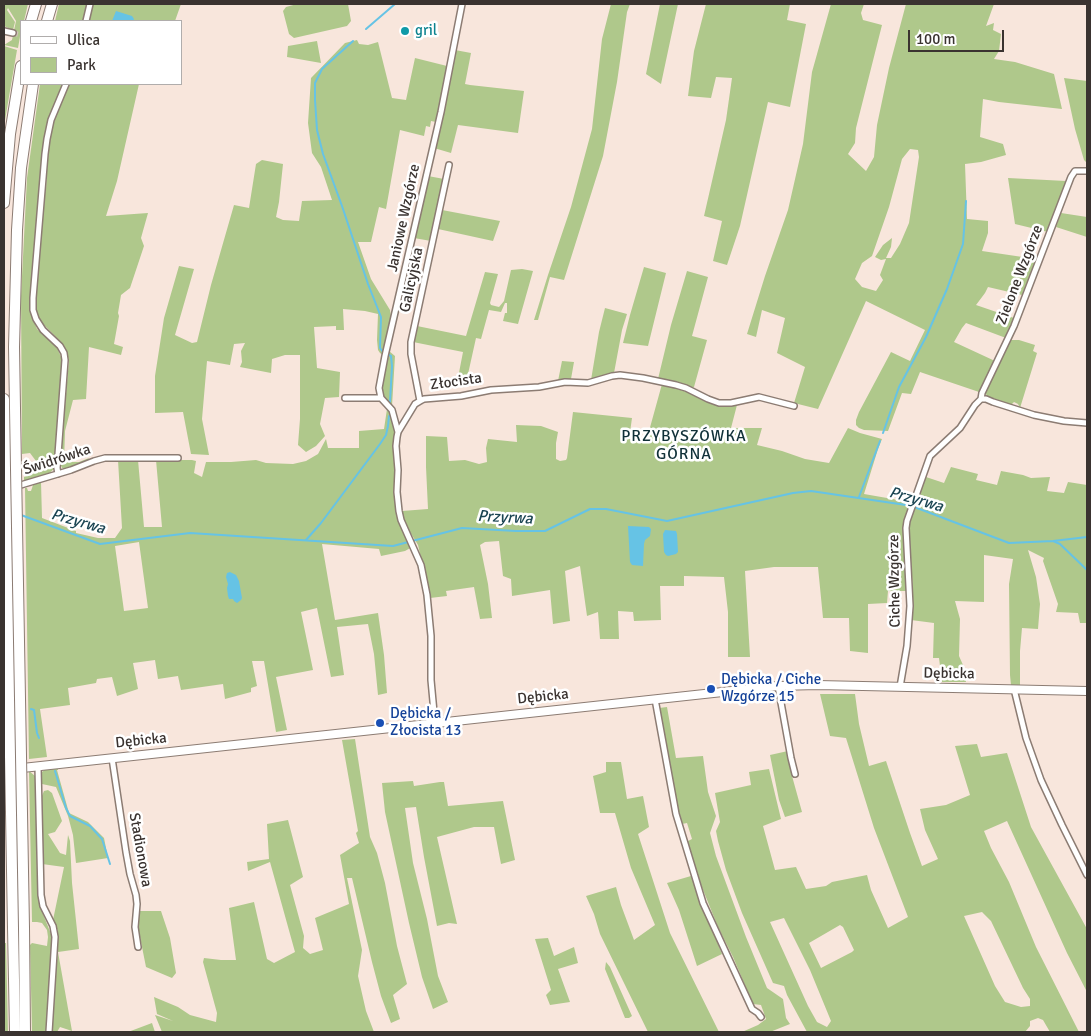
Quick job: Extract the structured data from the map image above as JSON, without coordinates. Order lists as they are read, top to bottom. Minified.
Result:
{"streets":{"street":["Janiowe Wzgórze","Zielone Wzgórze","Galicyjska","Złocista","Świdrówka","Ciche Wzgórze","Dębicka","Stadionowa"]},"crossings":[["Zielone Wzgórze","Ciche Wzgórze"],["Galicyjska","Złocista"],["Złocista","Dębicka"],["Ciche Wzgórze","Dębicka"],["Dębicka","Stadionowa"]],"districts":["PRZYBYSZÓWKA GÓRNA"],"water":["Przyrwa"],"places":["gril","Dębicka / Ciche Wzgórze 15","Dębicka / Złocista 13"],"legend":["Ulica","Park"],"scale_bar":"100 m"}
